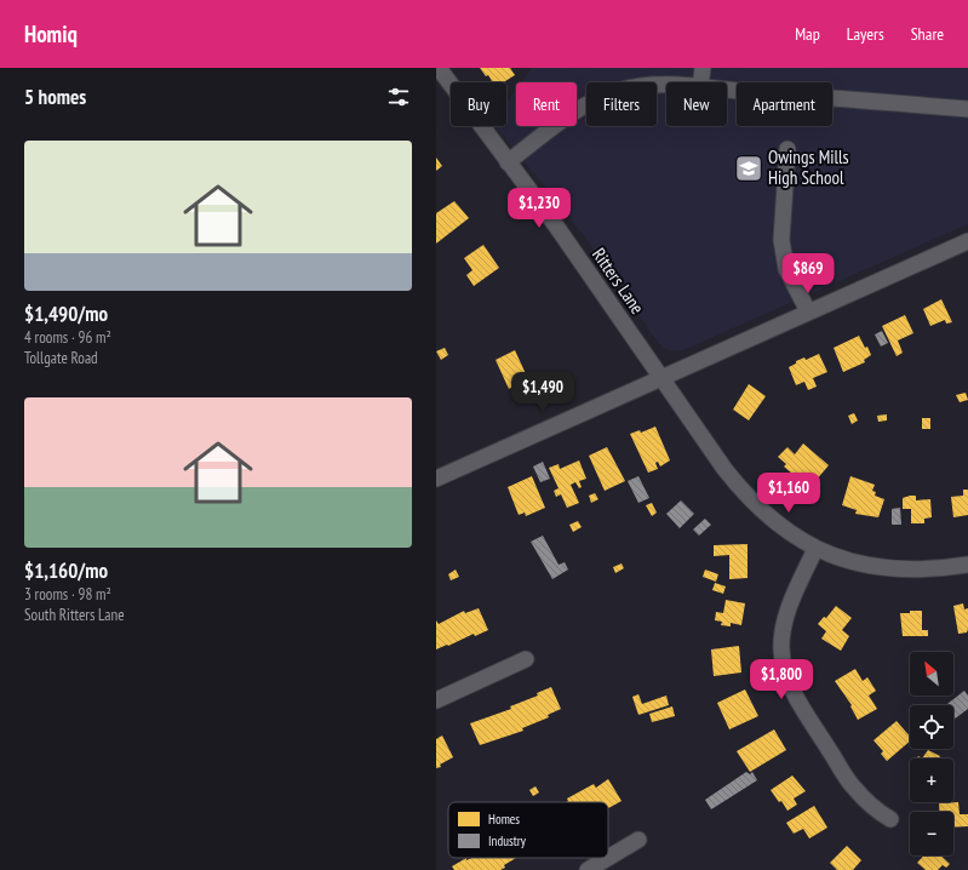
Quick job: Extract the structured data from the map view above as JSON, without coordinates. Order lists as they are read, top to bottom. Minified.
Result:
{"streets":{"street":["Ritters Lane"]},"places":{"school or university":["Owings Mills High School"]},"legend":["Homes","Industry"],"north":"top left","page":{"header":"Homiq","nav":["Map","Layers","Share"],"heading":"5 homes","chip":["Buy","Rent","Filters","New","Apartment"],"list":[{"name":"$1,490/mo","note":"4 rooms · 96 m² · Tollgate Road"},{"name":"$1,160/mo","note":"3 rooms · 98 m² · South Ritters Lane"}],"price":["$1,230","$869","$1,490","$1,160","$1,800"],"map_buttons":["+","−"]}}
